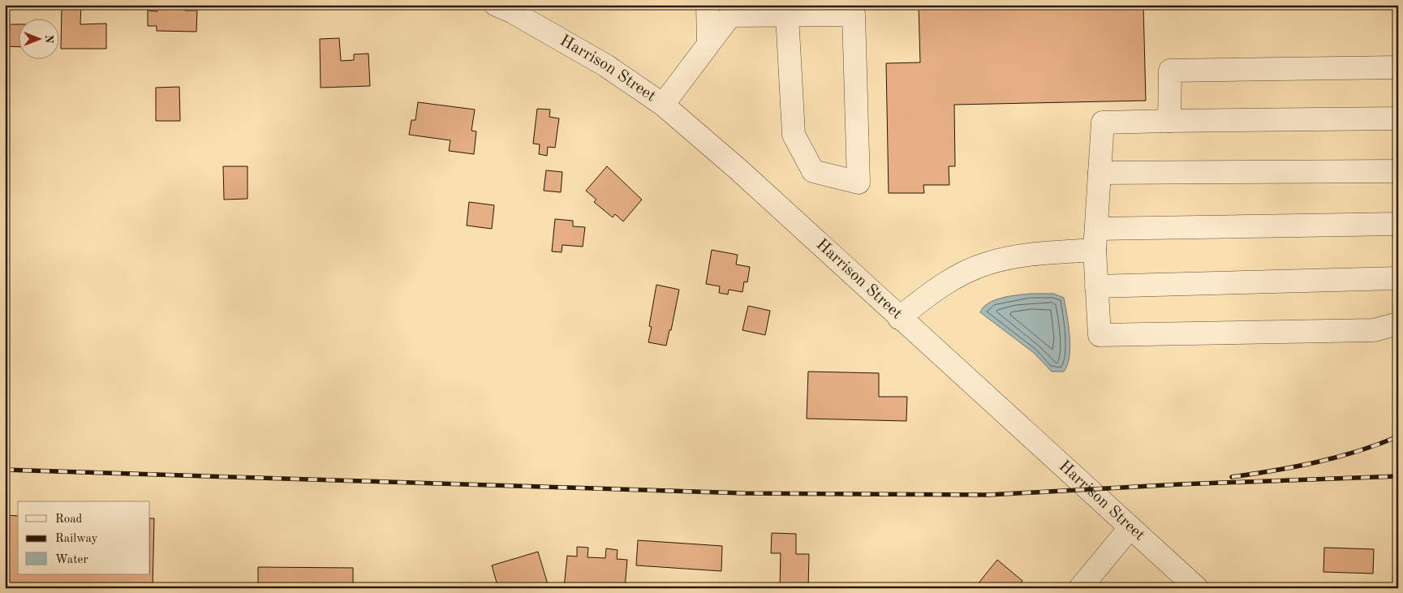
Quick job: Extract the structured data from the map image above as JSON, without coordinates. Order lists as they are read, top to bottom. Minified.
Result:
{"streets":{"street":["Harrison Street"]},"legend":["Road","Railway","Water"],"north":"right"}
